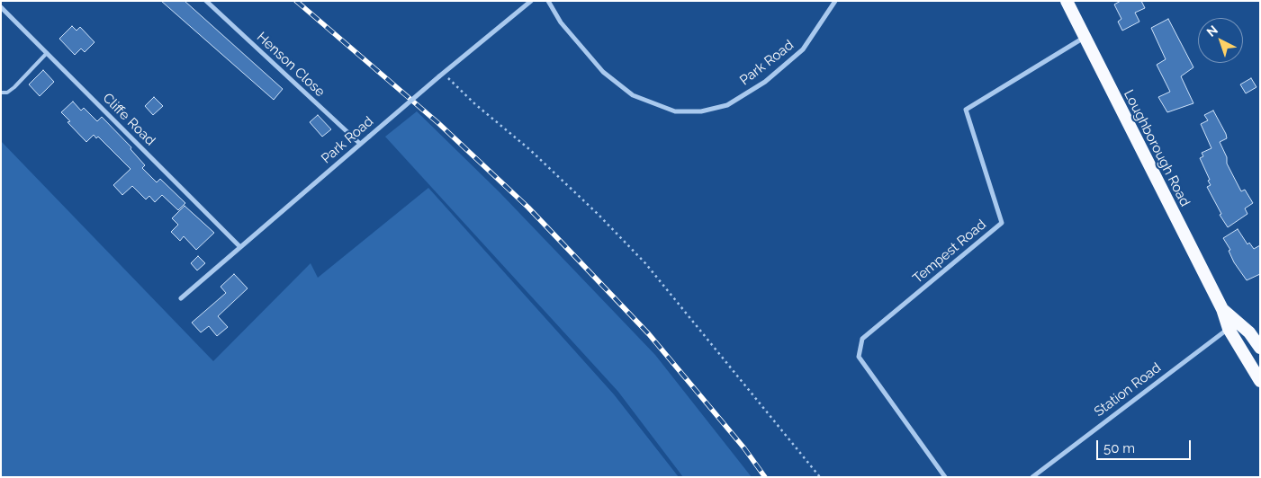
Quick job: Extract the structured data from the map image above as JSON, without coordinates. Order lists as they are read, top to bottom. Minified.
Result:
{"streets":{"highway":["Loughborough Road"],"street":["Park Road","Henson Close","Cliffe Road","Tempest Road","Station Road"]},"crossings":[["Park Road","Henson Close"],["Park Road","Cliffe Road"],["Loughborough Road","Tempest Road"],["Loughborough Road","Station Road"]],"scale_bar":"50 m","north":"top left"}
